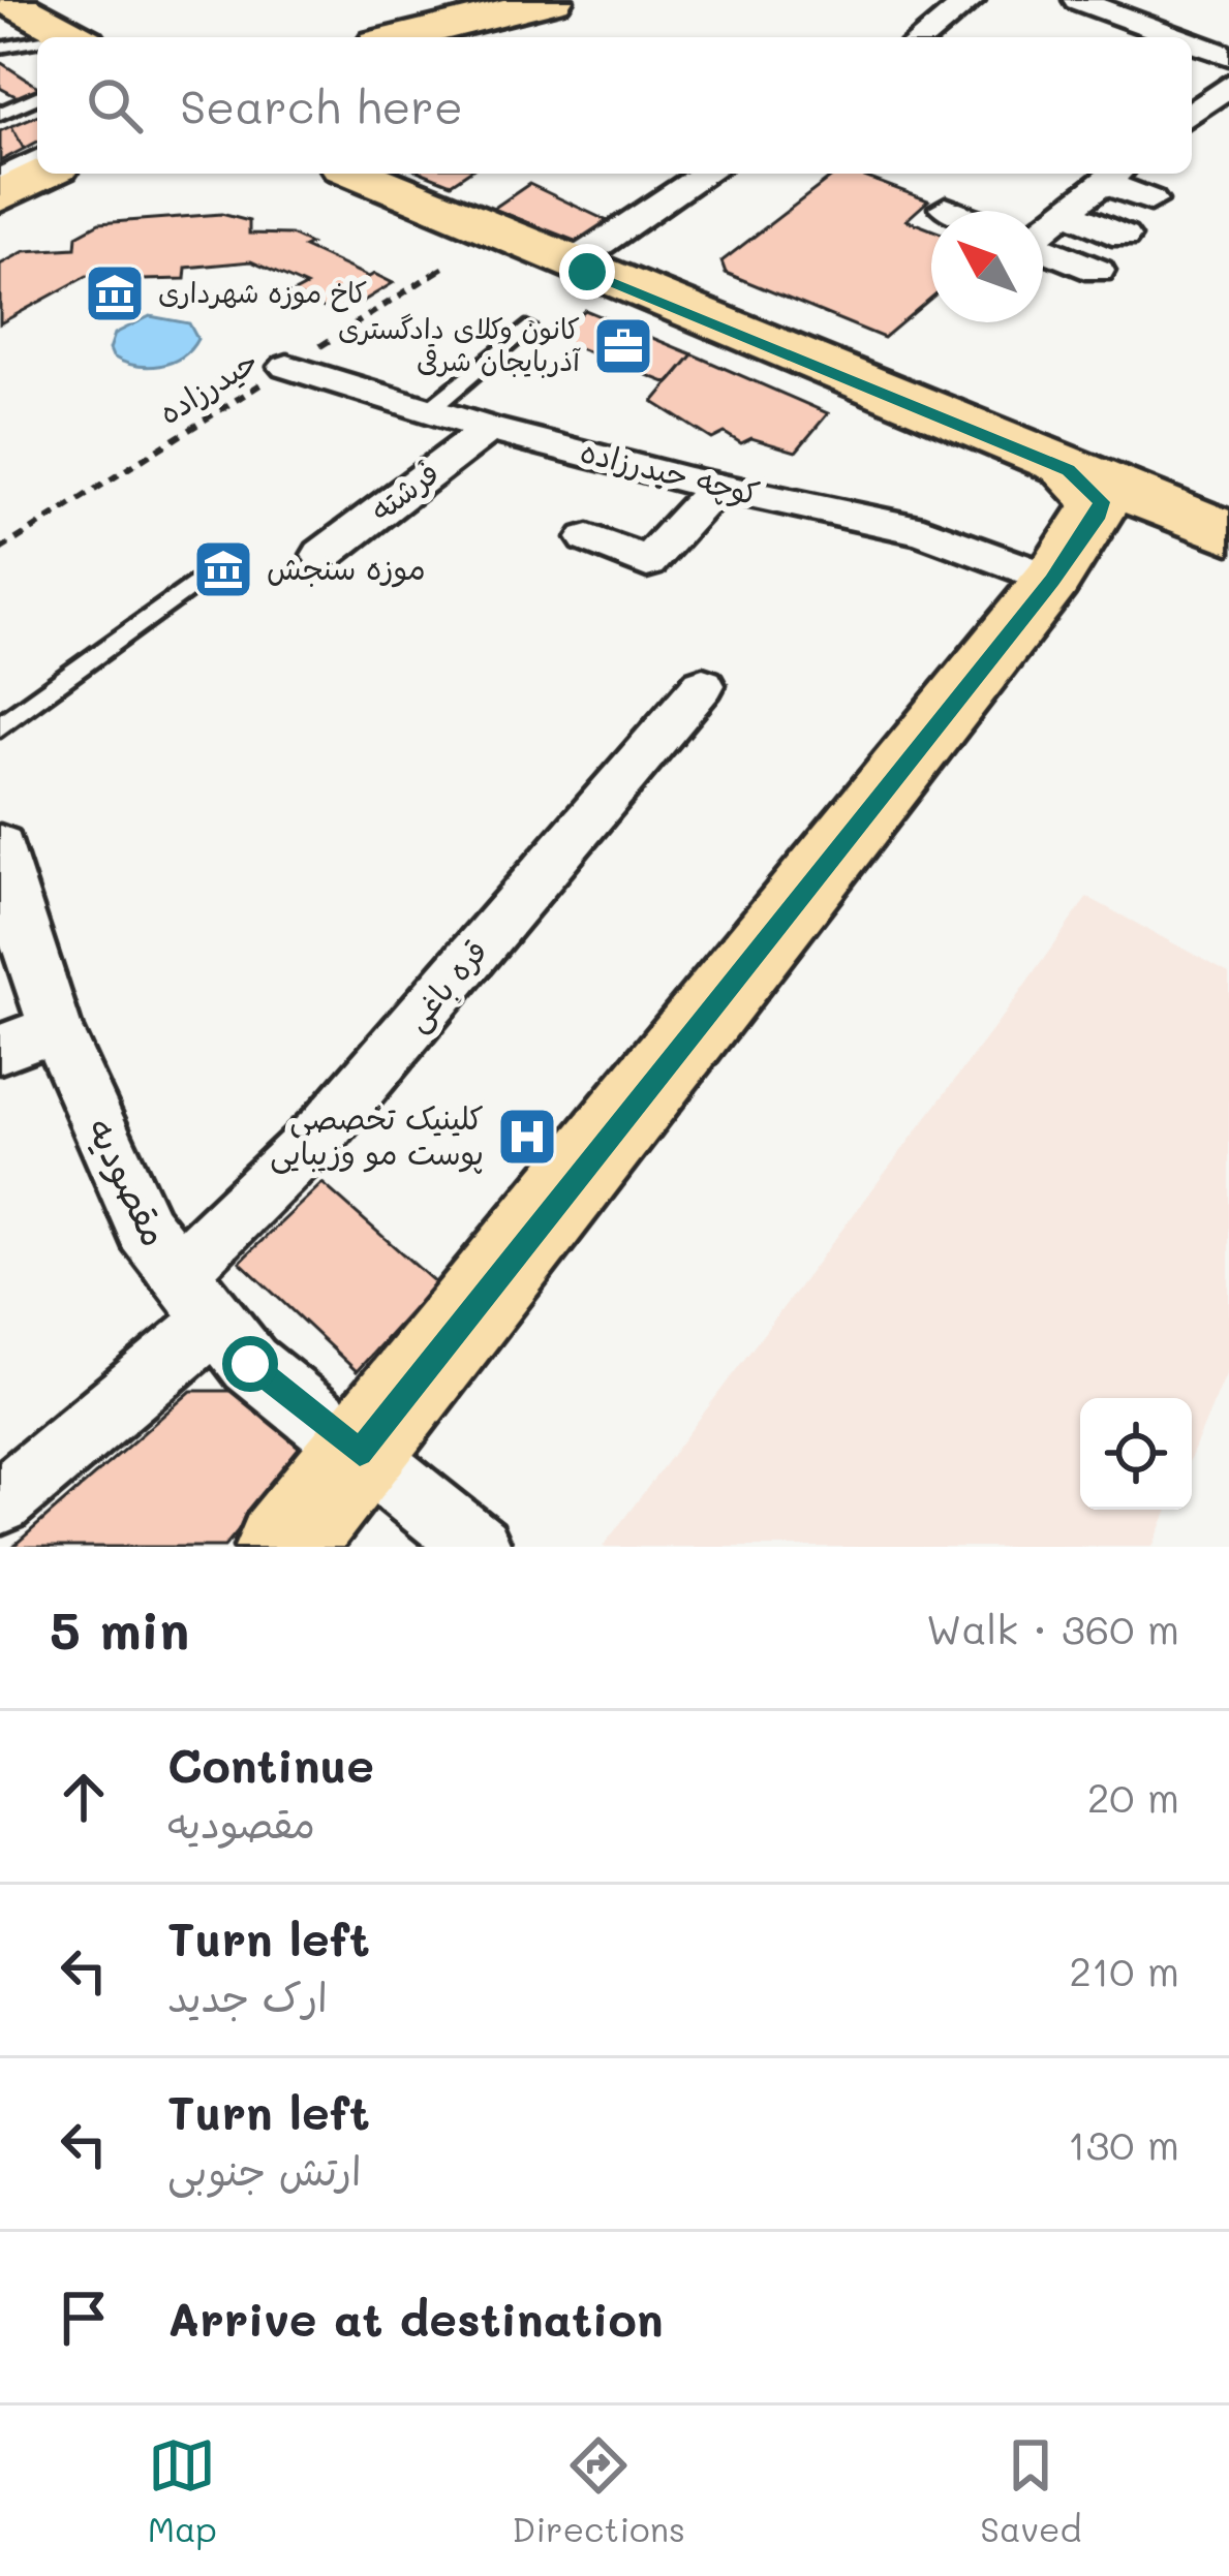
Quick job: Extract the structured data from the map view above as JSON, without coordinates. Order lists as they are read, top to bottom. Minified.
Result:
{"streets":{"street":["کوچه حیدرزاده","فرشته","قره باغی","مقصودیه"],"path":["حیدرزاده"]},"crossings":[["حیدرزاده","کوچه حیدرزاده"],["کوچه حیدرزاده","فرشته"],["قره باغی","مقصودیه"]],"places":{"museum":["کاخ موزه شهرداری","موزه سنجش"],"office":["کانون وکلای دادگستری آذربایجان شرقی"],"hospital":["کلینیک تخصصی پوست مو وزیبایی"]},"north":"top left","page":{"search":"Search here","heading":["5 min","Walk · 360 m"],"list":[["Continue","مقصودیه","20 m"],["Turn left","ارک جدید","210 m"],["Turn left","ارتش جنوبی","130 m"],"Arrive at destination"],"nav":["Map","Directions","Saved"]}}
